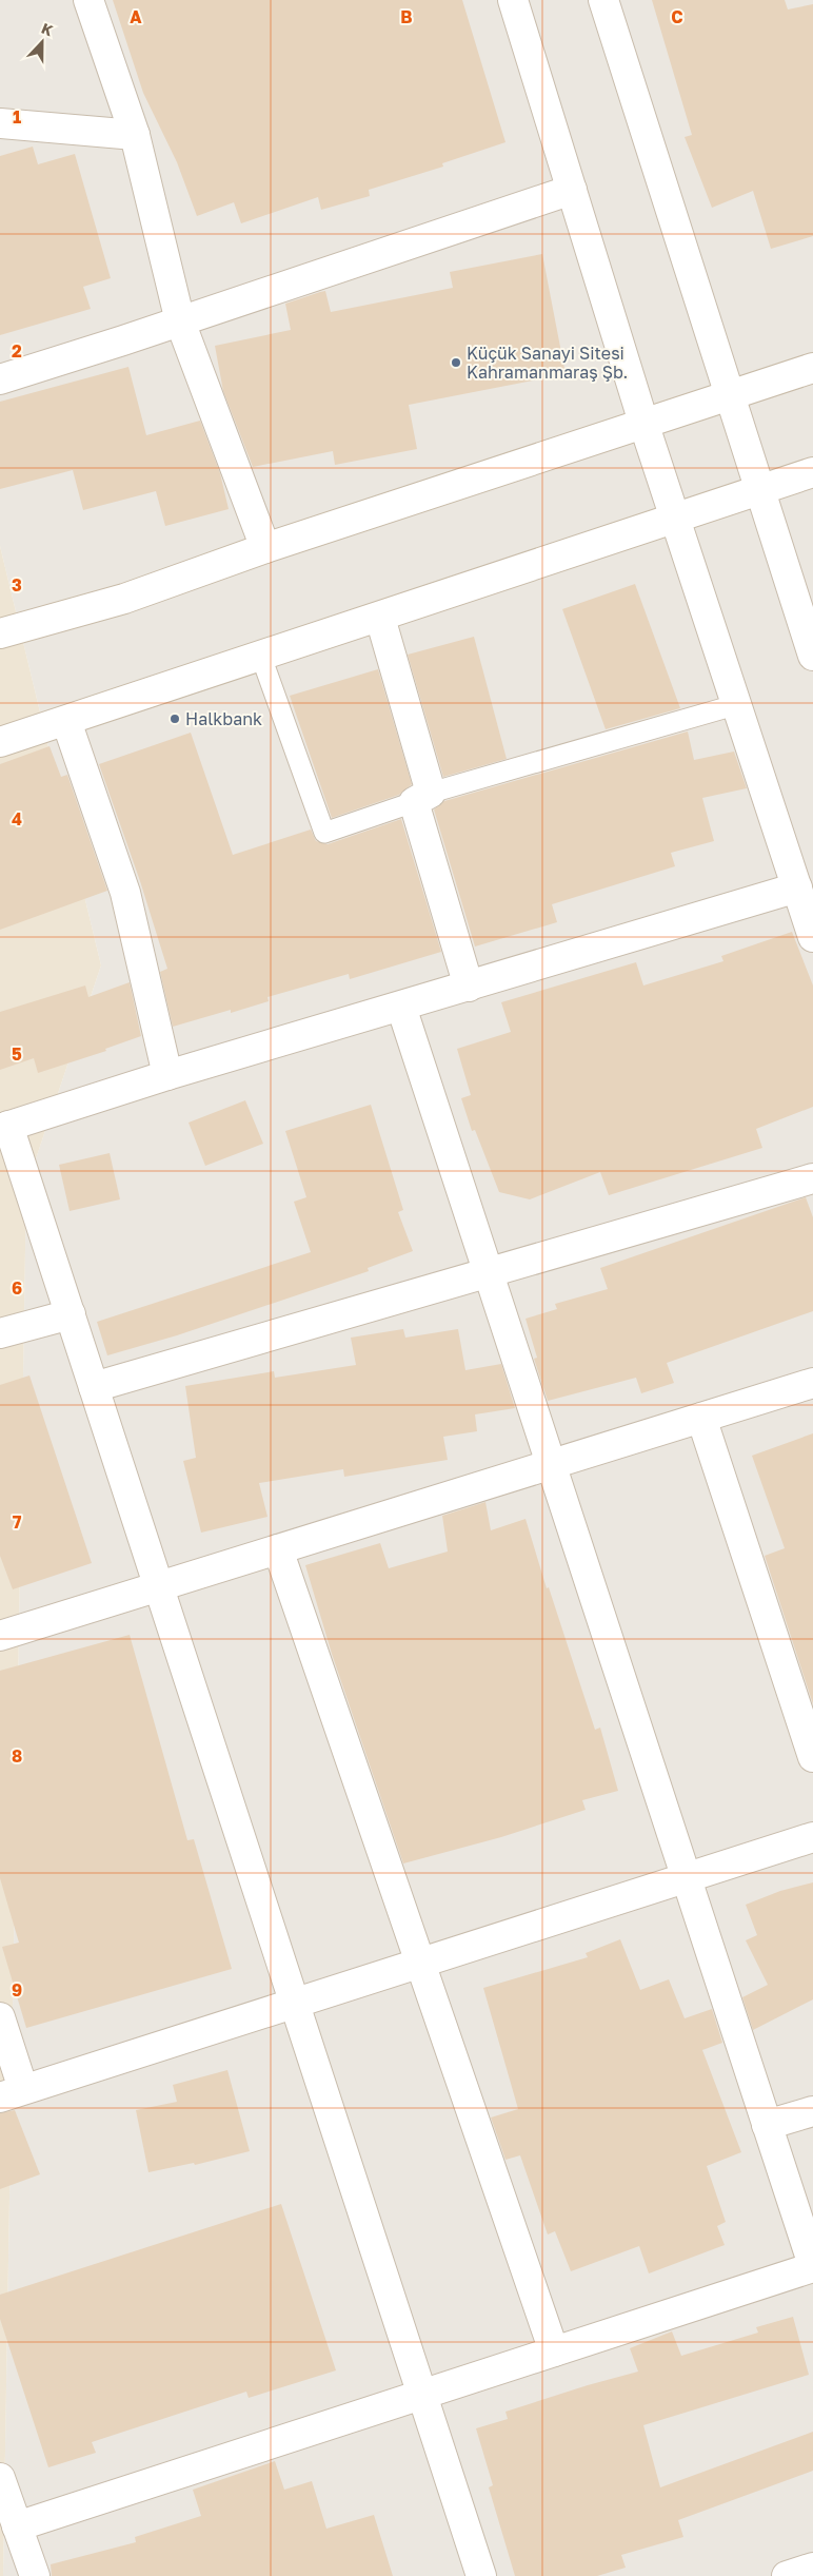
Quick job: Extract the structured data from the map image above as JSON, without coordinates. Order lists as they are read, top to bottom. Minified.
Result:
{"places":["Küçük Sanayi Sitesi Kahramanmaraş Şb.","Halkbank"],"north":"top","grid":{"columns":["A","B","C"],"rows":["1","2","3","4","5","6","7","8","9"]}}
